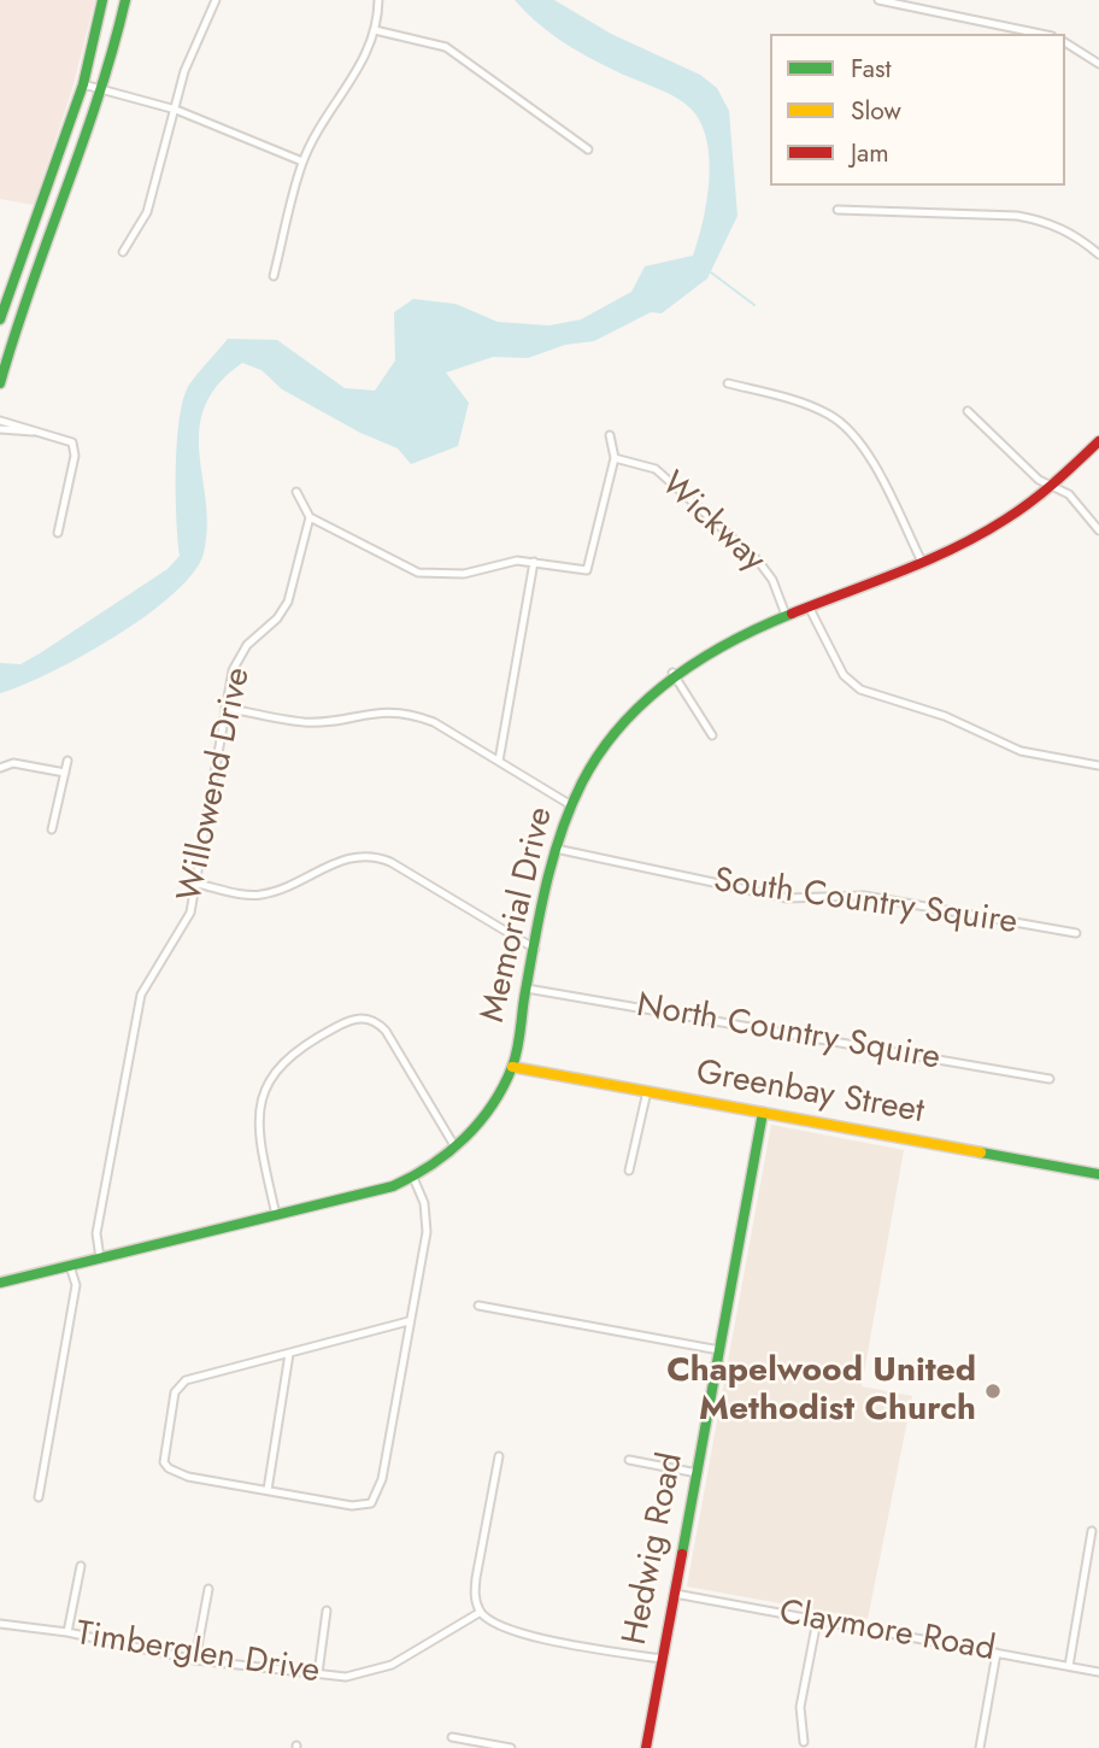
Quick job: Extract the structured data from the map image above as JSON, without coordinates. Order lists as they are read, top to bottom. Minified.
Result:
{"streets":{"street":["Wickway","Willowend Drive","South Country Squire","Memorial Drive","North Country Squire","Greenbay Street","Hedwig Road","Claymore Road","Timberglen Drive"]},"crossings":[["Wickway","Memorial Drive"],["Willowend Drive","Memorial Drive"],["South Country Squire","Memorial Drive"],["Memorial Drive","North Country Squire"],["Memorial Drive","Greenbay Street"],["Greenbay Street","Hedwig Road"],["Hedwig Road","Claymore Road"]],"places":["Chapelwood United Methodist Church"],"legend":["Fast","Slow","Jam"]}
